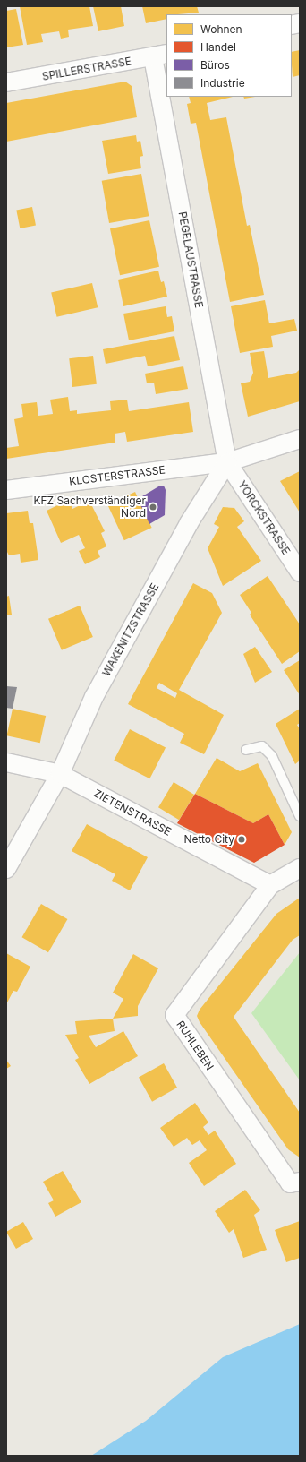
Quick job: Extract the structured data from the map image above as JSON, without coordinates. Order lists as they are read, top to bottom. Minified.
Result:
{"streets":{"street":["SPILLERSTRASSE","PEGELAUSTRASSE","KLOSTERSTRASSE","YORCKSTRASSE","WAKENITZSTRASSE","ZIETENSTRASSE","RUHLEBEN"]},"crossings":[["SPILLERSTRASSE","PEGELAUSTRASSE"],["PEGELAUSTRASSE","KLOSTERSTRASSE"],["PEGELAUSTRASSE","YORCKSTRASSE"],["PEGELAUSTRASSE","WAKENITZSTRASSE"],["KLOSTERSTRASSE","YORCKSTRASSE"],["KLOSTERSTRASSE","WAKENITZSTRASSE"],["YORCKSTRASSE","WAKENITZSTRASSE"],["WAKENITZSTRASSE","ZIETENSTRASSE"],["ZIETENSTRASSE","RUHLEBEN"]],"places":["KFZ Sachverständiger Nord","Netto City"],"legend":["Wohnen","Handel","Büros","Industrie"]}
